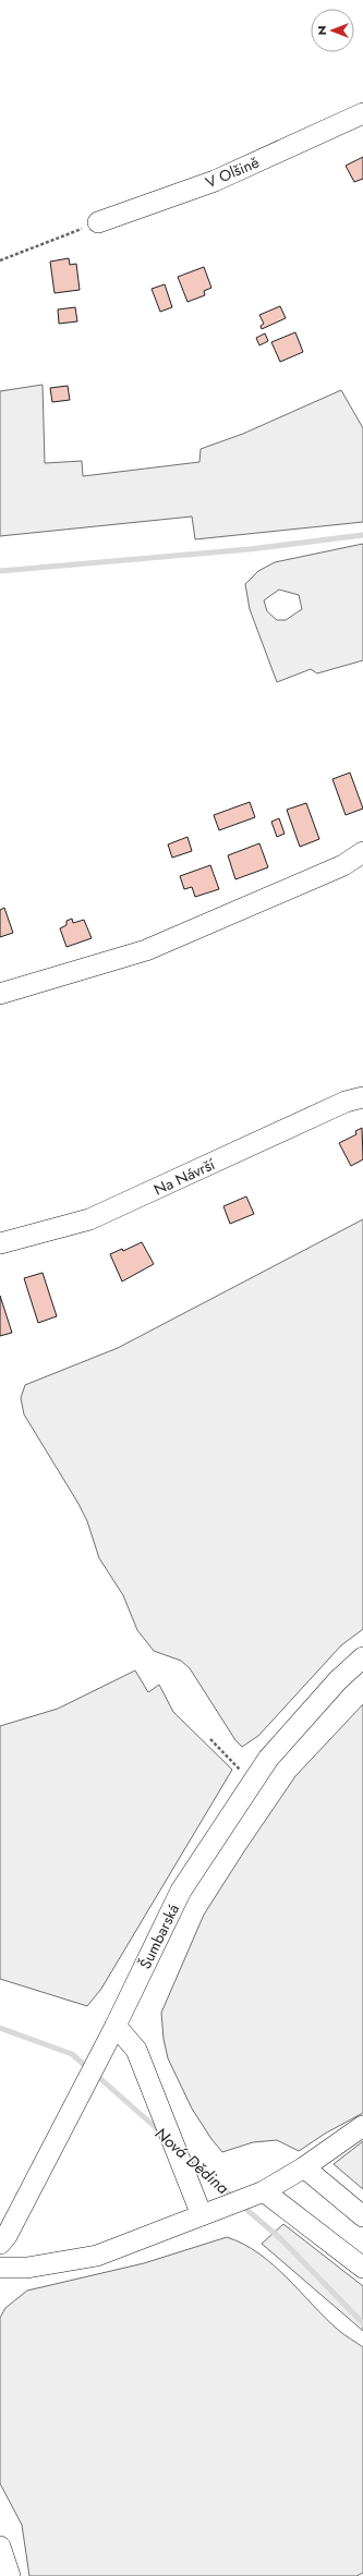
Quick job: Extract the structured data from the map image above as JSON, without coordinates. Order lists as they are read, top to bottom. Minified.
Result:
{"streets":{"street":["V Olšině","Na Návrší","Šumbarská"]},"water":["Nová Dědina"],"north":"left"}
